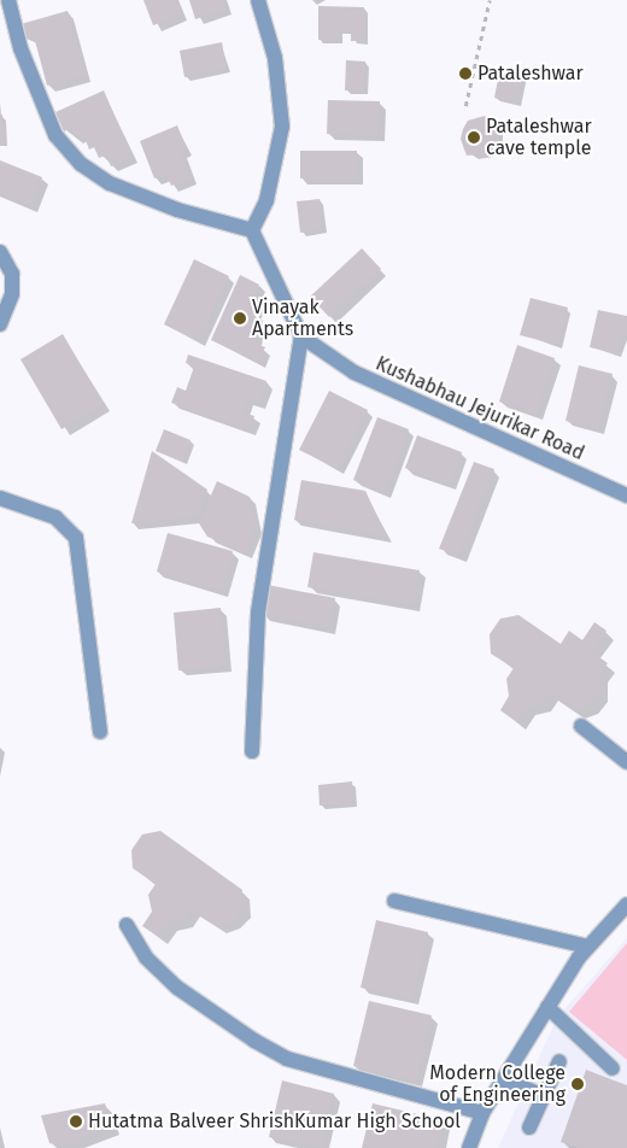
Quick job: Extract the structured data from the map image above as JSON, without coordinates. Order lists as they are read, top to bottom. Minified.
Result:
{"streets":{"street":["Kushabhau Jejurikar Road"]},"places":["Pataleshwar","Pataleshwar cave temple","Vinayak Apartments","Modern College of Engineering","Hutatma Balveer ShrishKumar High School"]}
